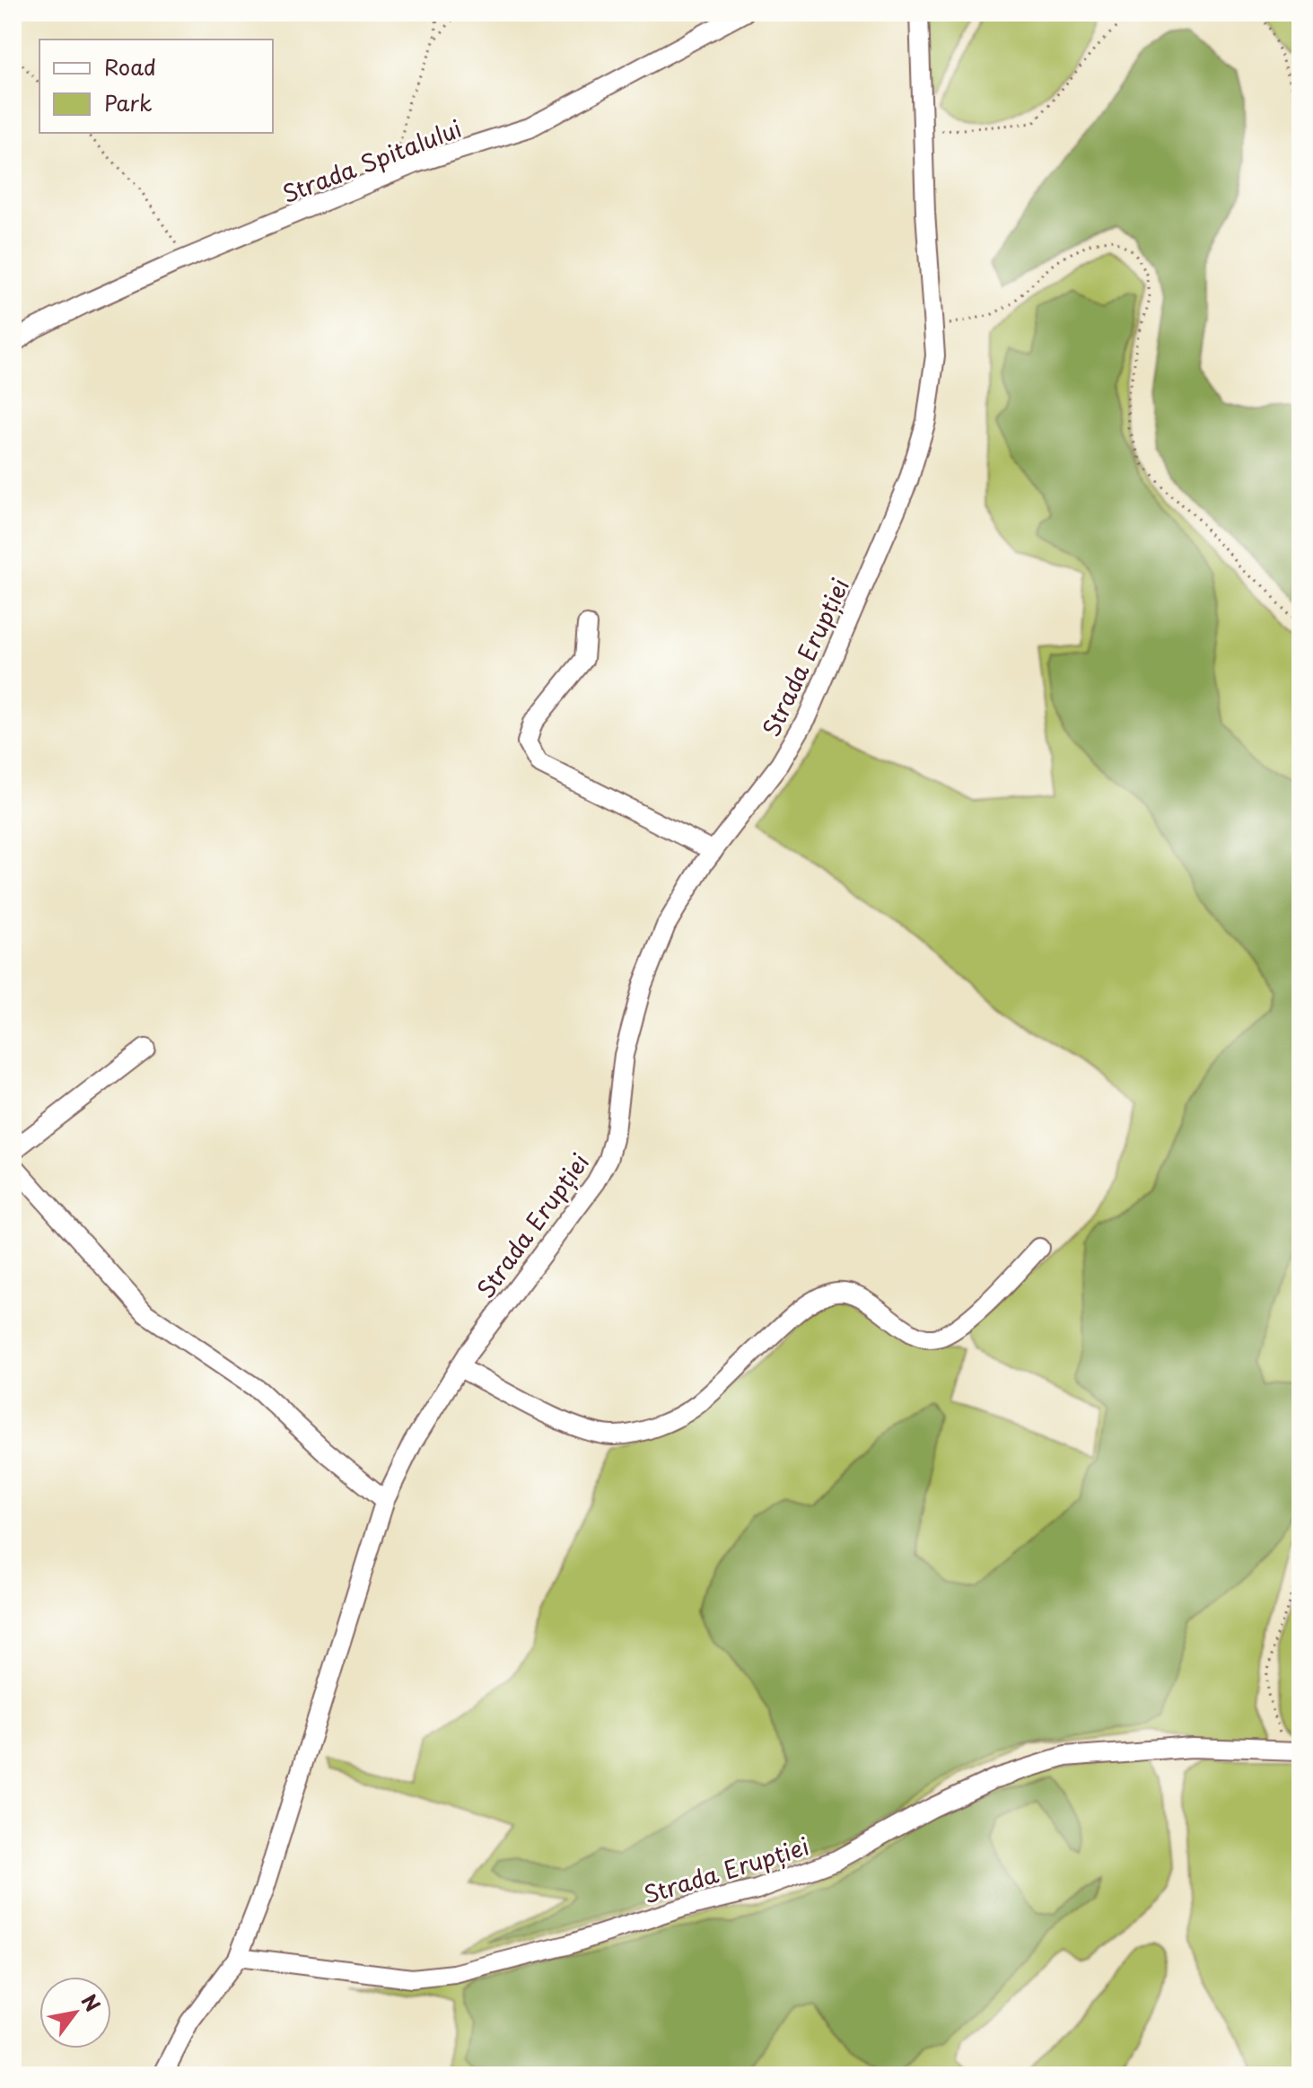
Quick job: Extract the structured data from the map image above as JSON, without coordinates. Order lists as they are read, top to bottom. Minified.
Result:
{"streets":{"street":["Strada Spitalului","Strada Erupției"]},"legend":["Road","Park"],"north":"top right"}
